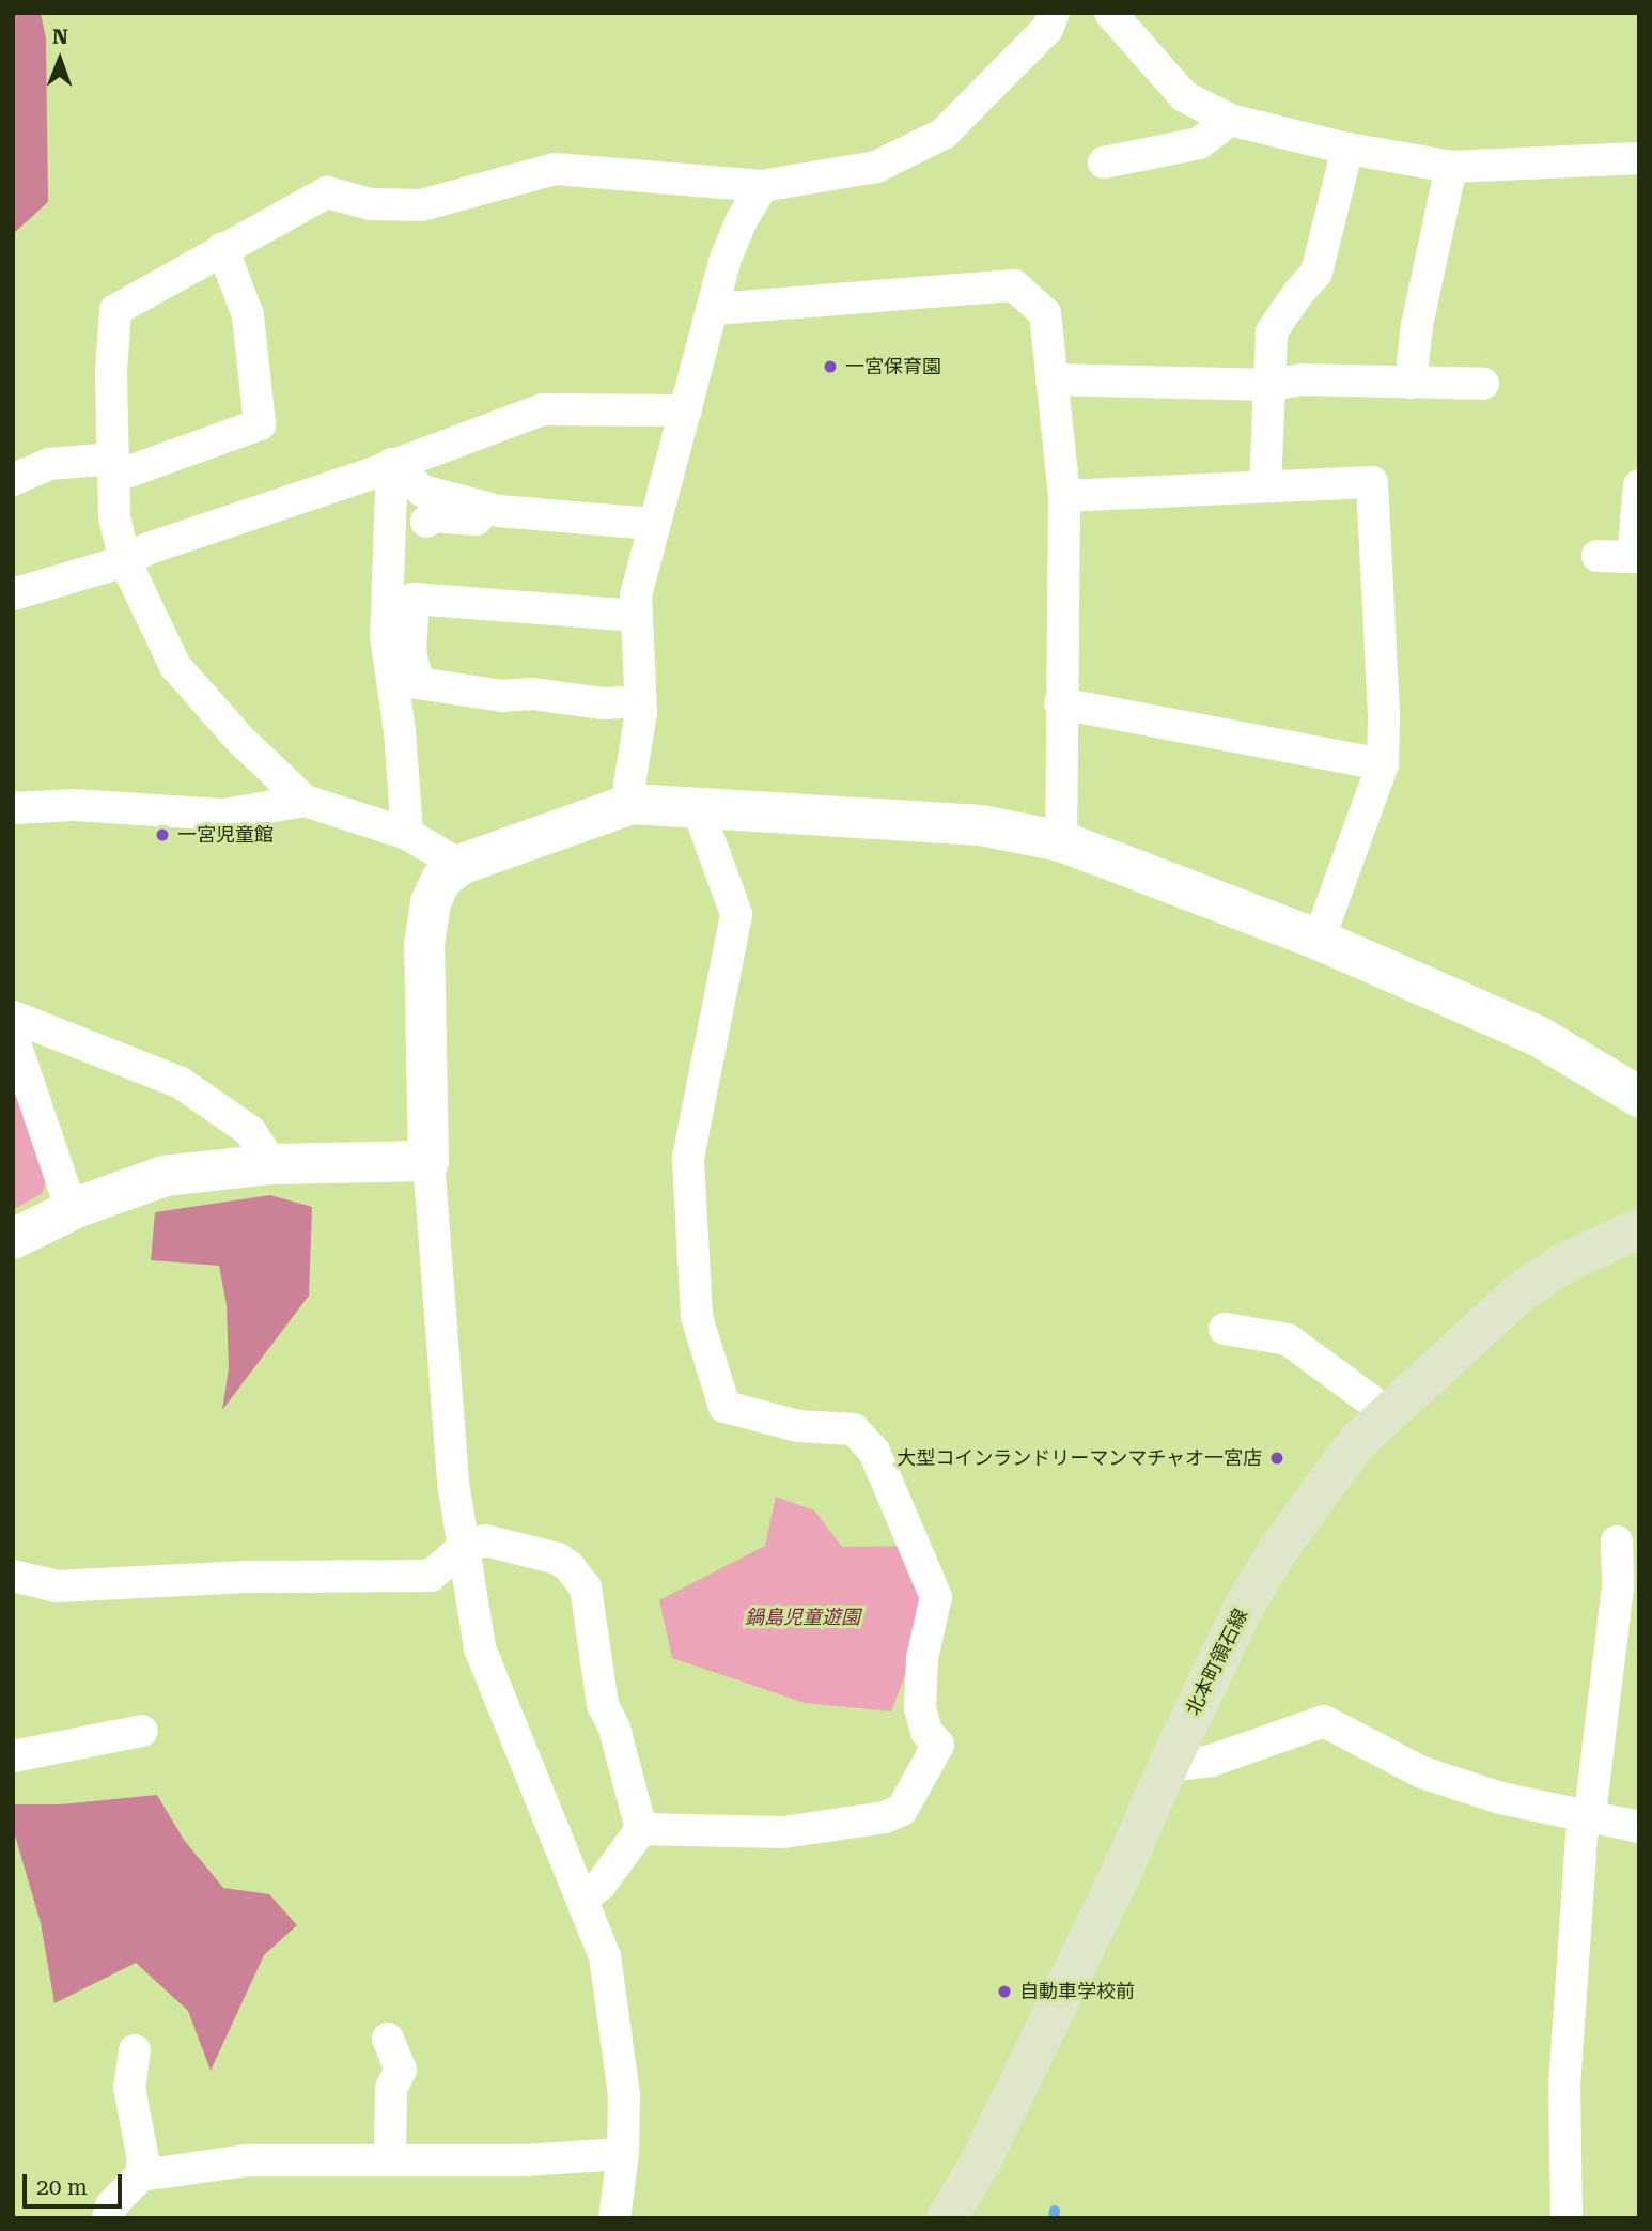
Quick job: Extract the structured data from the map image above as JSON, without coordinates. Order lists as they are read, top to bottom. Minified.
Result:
{"streets":{"main road":["北本町領石線"]},"parks":["鍋島児童遊園"],"places":["一宮保育園","一宮児童館","大型コインランドリーマンマチャオ一宮店","自動車学校前"],"scale_bar":"20 m","north":"top"}
